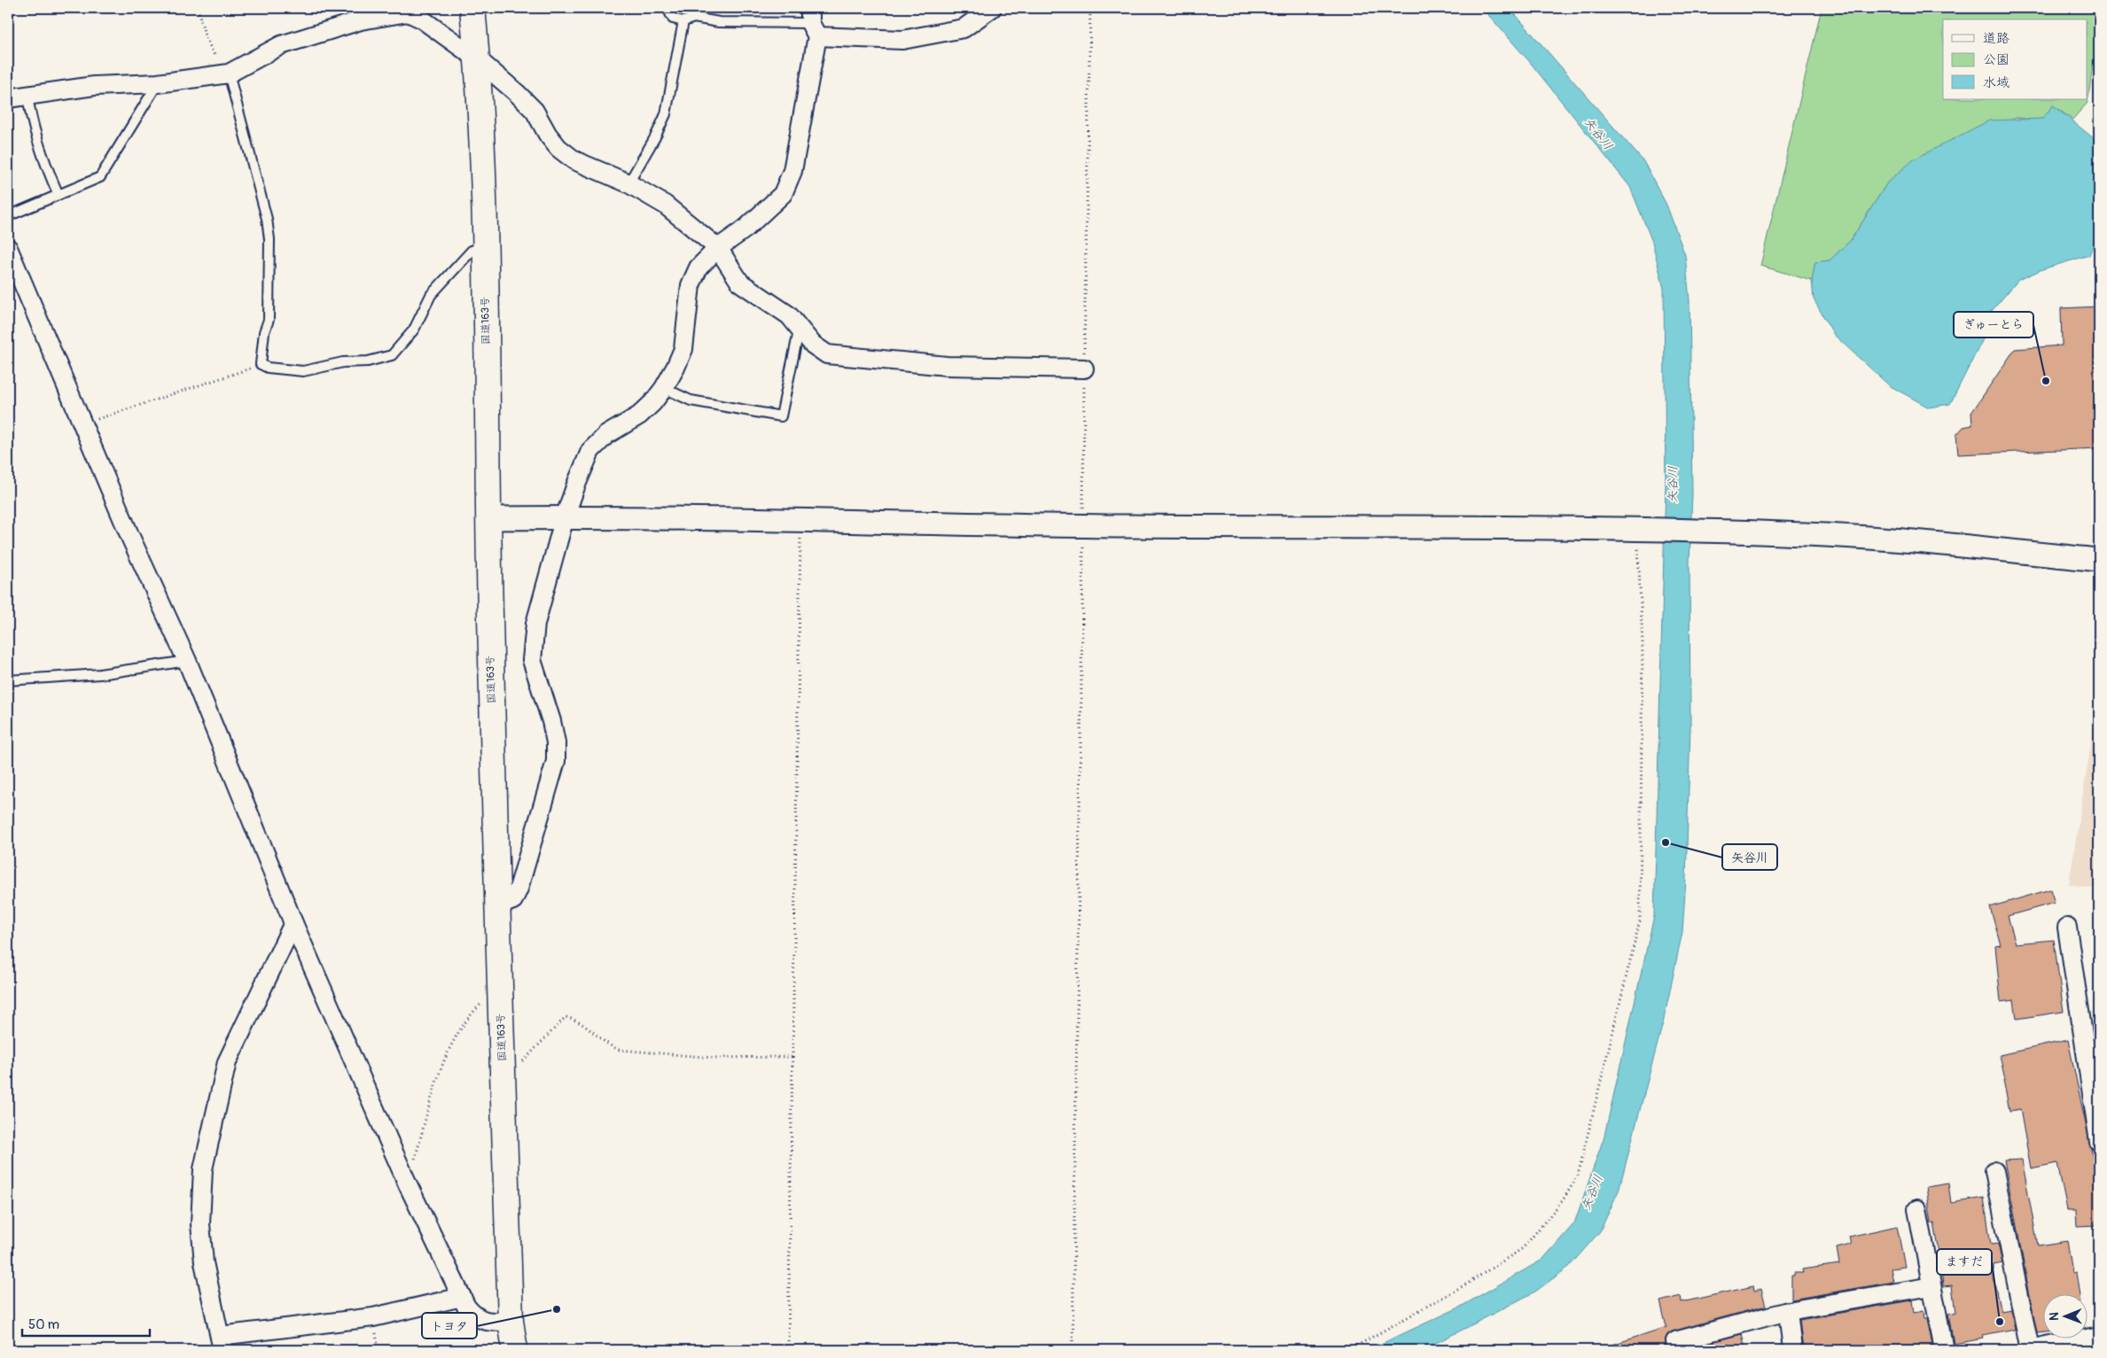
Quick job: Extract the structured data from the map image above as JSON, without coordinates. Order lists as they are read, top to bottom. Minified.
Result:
{"streets":{"highway":["国道163号"]},"water":["矢谷川"],"places":["ぎゅーとら","矢谷川","トヨタ","ますだ"],"legend":["道路","公園","水域"],"scale_bar":"50 m","north":"left"}
